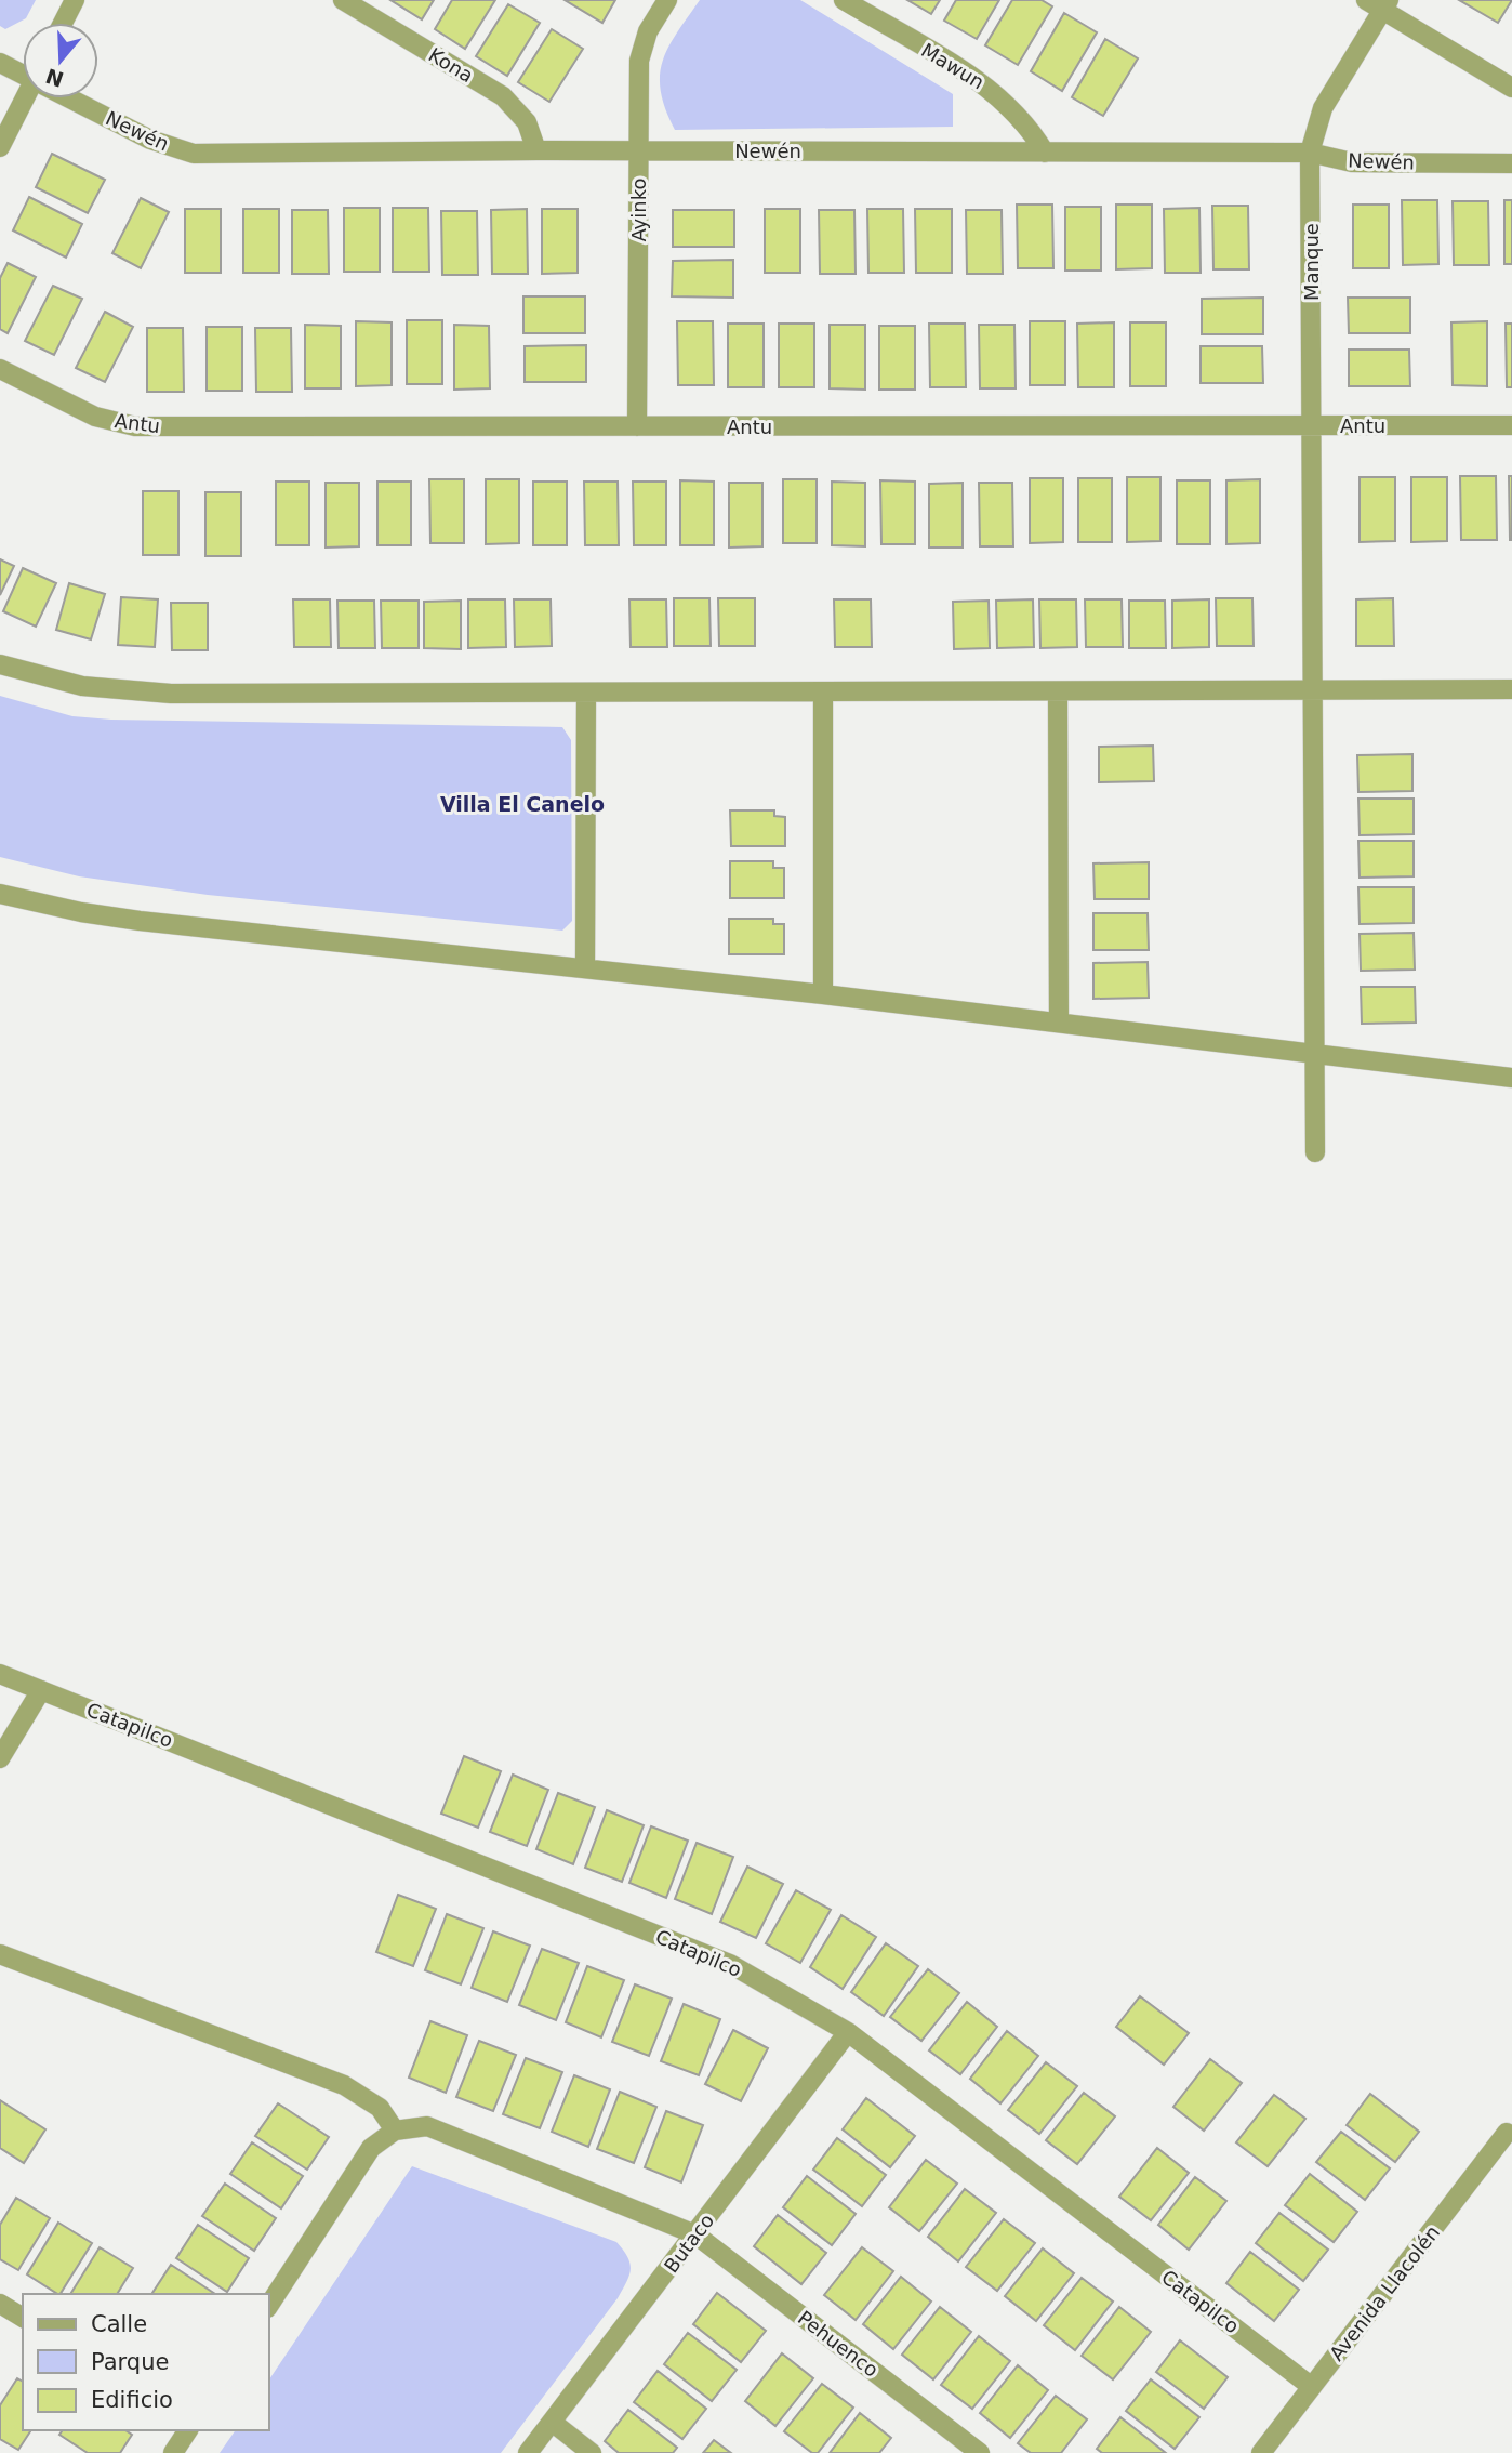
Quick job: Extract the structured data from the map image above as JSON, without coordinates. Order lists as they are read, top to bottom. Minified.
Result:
{"streets":{"street":["Kona","Mawun","Newén","Ayinko","Manque","Antu","Catapilco","Butaco","Avenida Llacolén","Pehuenco"]},"crossings":[["Kona","Newén"],["Mawun","Newén"],["Newén","Ayinko"],["Newén","Manque"],["Ayinko","Antu"],["Manque","Antu"],["Catapilco","Butaco"],["Catapilco","Avenida Llacolén"],["Butaco","Pehuenco"]],"districts":["Villa El Canelo"],"legend":["Calle","Parque","Edificio"],"north":"bottom"}
